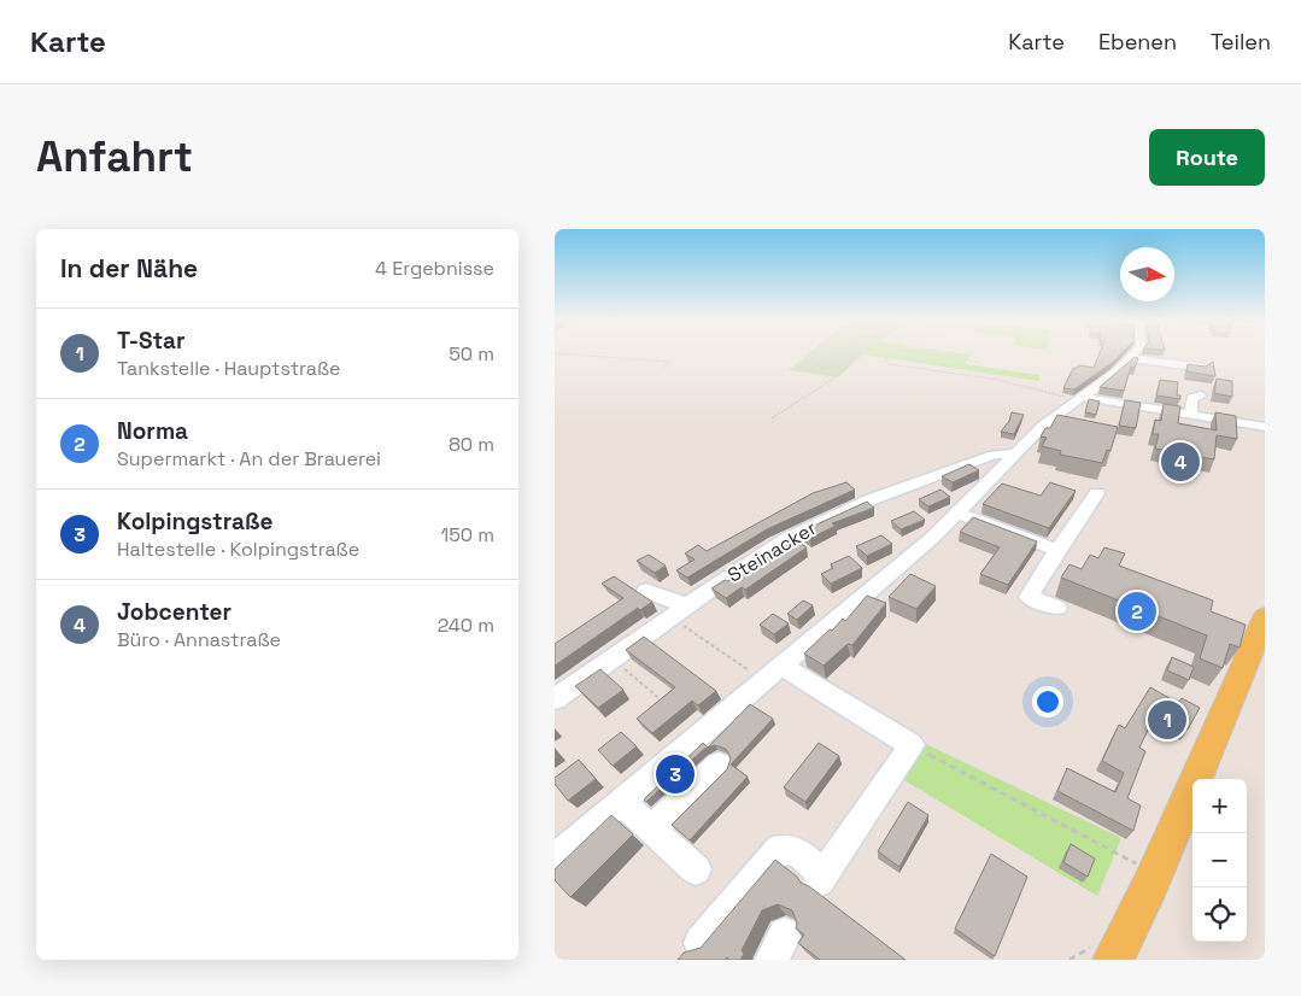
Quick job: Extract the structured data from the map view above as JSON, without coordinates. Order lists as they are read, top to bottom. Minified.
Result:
{"streets":{"street":["Steinacker"]},"north":"right","page":{"header":"Karte","nav":["Karte","Ebenen","Teilen"],"buttons":"Route","title":"Anfahrt","heading":["In der Nähe","4 Ergebnisse"],"list":[{"mark":"1","name":"T-Star","note":"Tankstelle · Hauptstraße","value":"50 m"},{"mark":"2","name":"Norma","note":"Supermarkt · An der Brauerei","value":"80 m"},{"mark":"3","name":"Kolpingstraße","note":"Haltestelle · Kolpingstraße","value":"150 m"},{"mark":"4","name":"Jobcenter","note":"Büro · Annastraße","value":"240 m"}],"pins":["4","2","1","3"],"map_buttons":["+","−"]}}
